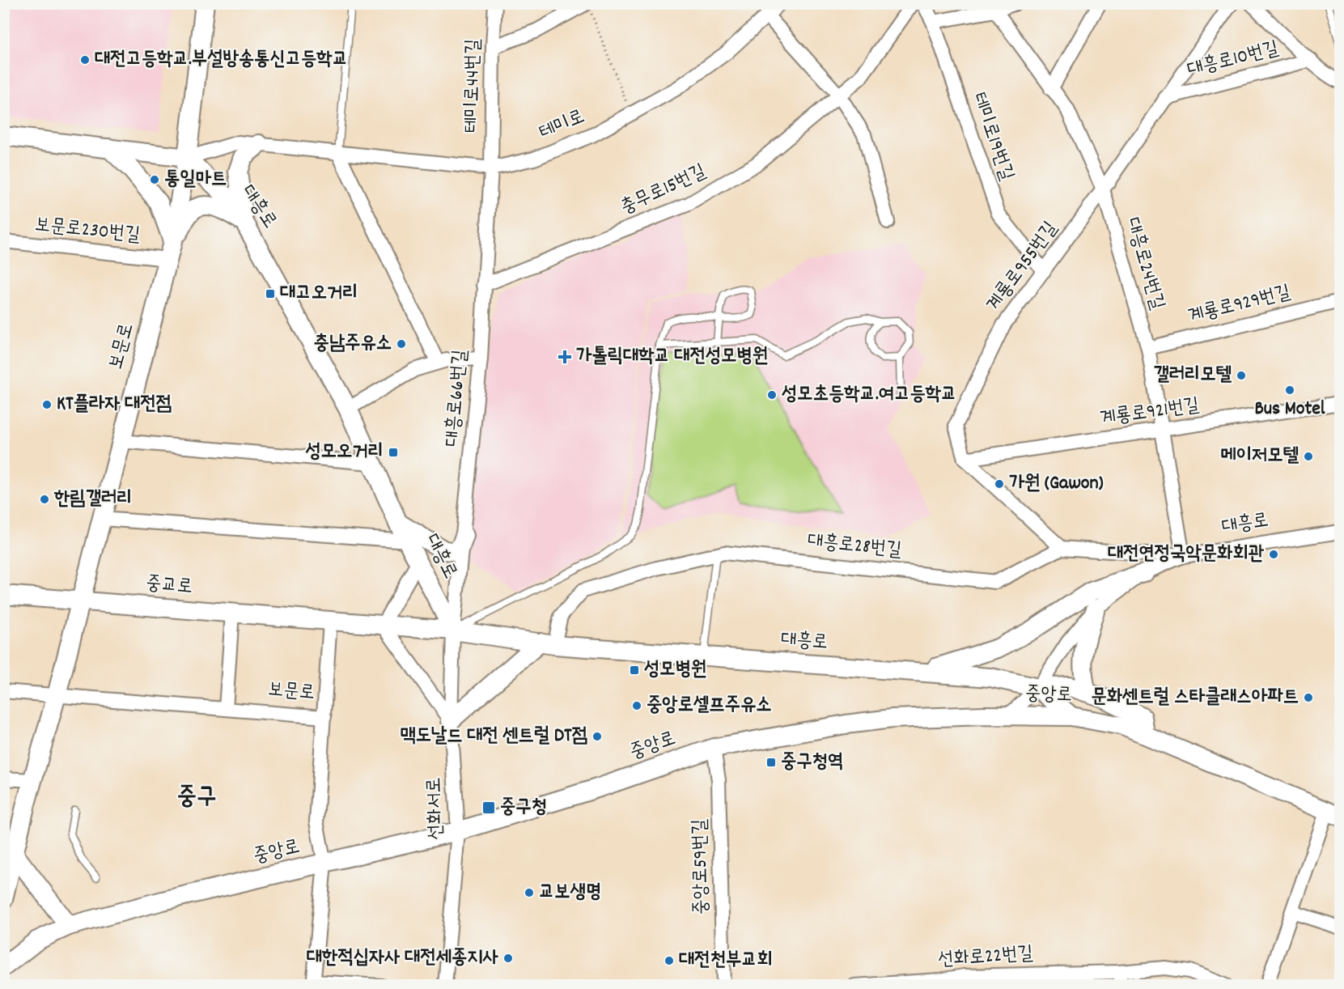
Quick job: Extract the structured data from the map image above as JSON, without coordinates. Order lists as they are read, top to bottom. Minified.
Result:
{"streets":{"main road":["대흥로","보문로","중교로","중앙로"],"street":["대흥로10번길","테미로44번길","테미로","테미로19번길","충무로15번길","보문로230번길","대흥로24번길","계룡로955번길","계룡로929번길","대흥로66번길","계룡로921번길","대흥로28번길","선화서로","중앙로59번길","선화로22번길"]},"crossings":[["대흥로10번길","계룡로955번길"],["테미로44번길","테미로"],["테미로44번길","대흥로66번길"],["테미로","대흥로"],["테미로","보문로"],["테미로","대흥로66번길"],["테미로19번길","계룡로955번길"],["충무로15번길","대흥로66번길"],["대흥로","대흥로24번길"],["대흥로","보문로"],["대흥로","대흥로66번길"],["대흥로","대흥로28번길"],["대흥로","중교로"],["대흥로","중앙로"],["대흥로","선화서로"],["보문로230번길","보문로"],["대흥로24번길","계룡로955번길"],["대흥로24번길","계룡로929번길"],["대흥로24번길","계룡로921번길"],["계룡로955번길","계룡로921번길"],["보문로","중교로"],["대흥로66번길","중교로"],["대흥로66번길","선화서로"],["중교로","선화서로"],["중앙로","선화서로"],["중앙로","중앙로59번길"]],"districts":["중구"],"places":{"other":["대전고등학교.부설방송통신고등학교","통일마트","충남주유소","갤러리모텔","Bus Motel","성모초등학교.여고등학교","KT플라자 대전점","메이저모텔","가원 (Gawon)","한림갤러리","대전연정국악문화회관","문화센트럴 스타클래스아파트","중앙로셀프주유소","맥도날드 대전 센트럴 DT점","교보생명","대한적십자사 대전세종지사","대전천부교회"],"transit":["대고오거리","성모오거리","성모병원","중구청역","중구청"],"health":["가톨릭대학교 대전성모병원"]}}
